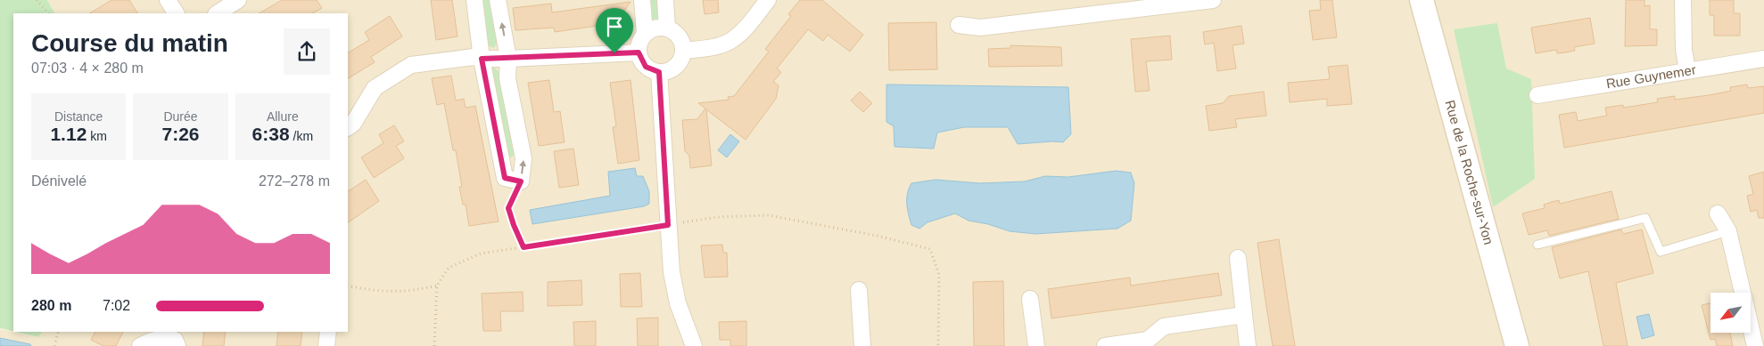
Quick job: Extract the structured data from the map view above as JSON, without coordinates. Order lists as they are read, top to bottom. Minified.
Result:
{"streets":{"main road":["Rue de la Roche-sur-Yon"],"street":["Rue Guynemer"]},"north":"bottom left","page":{"heading":["Course du matin","07:03 · 4 × 280 m"],"stats":[["Distance","1.12 km"],["Durée","7:26"],["Allure","6:38 /km"]],"chart":["Dénivelé","272–278 m"],"list":[{"name":"280 m","note":"7:02"}]}}
